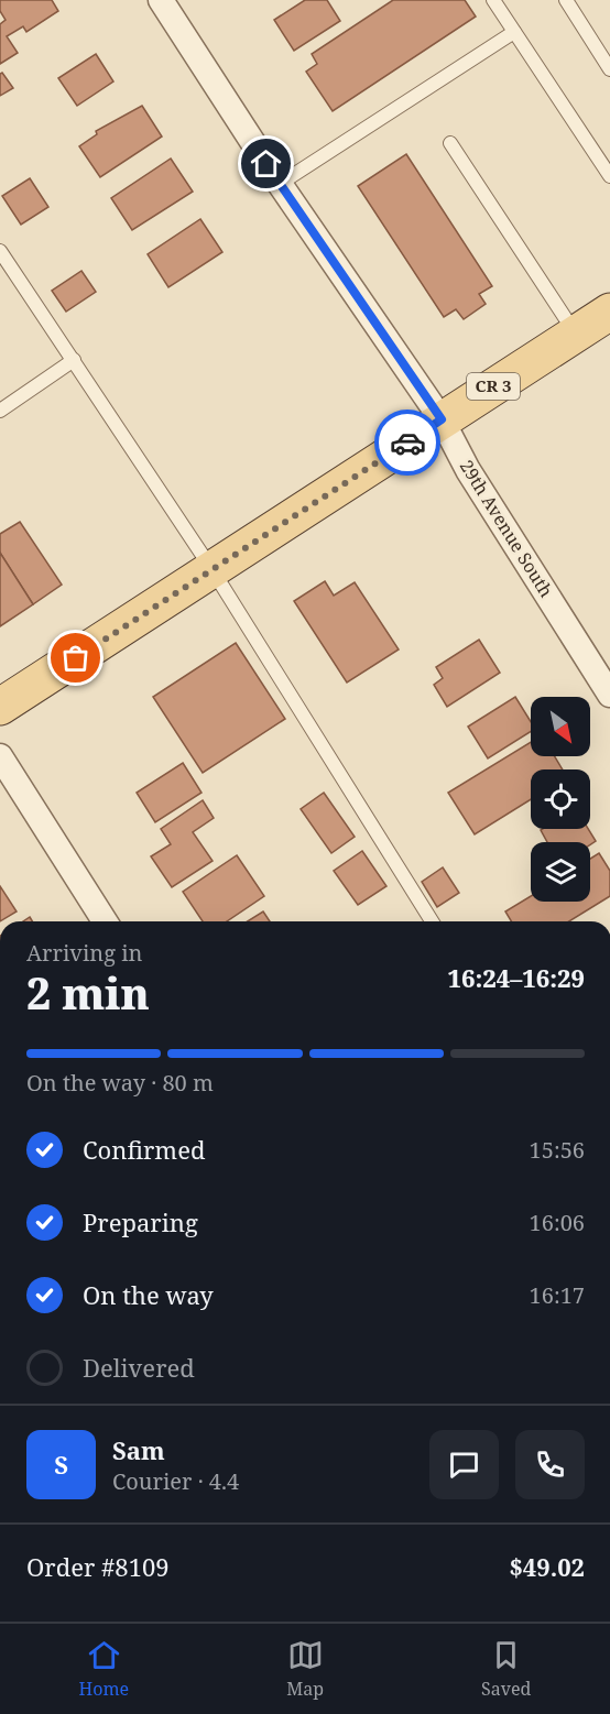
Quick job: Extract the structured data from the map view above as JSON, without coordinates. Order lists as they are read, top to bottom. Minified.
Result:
{"streets":{"main road":["CR 3"],"street":["29th Avenue South"]},"crossings":[["CR 3","29th Avenue South"]],"north":"bottom right","page":{"heading":["2 min","Arriving in","16:24–16:29"],"panel":["Sam","Courier · 4.4","Order #8109","$49.02"],"bar":"On the way · 80 m","list":[["Confirmed","15:56"],["Preparing","16:06"],["On the way","16:17"],"Delivered"],"round":"S","tabs":["Home","Map","Saved"]}}
